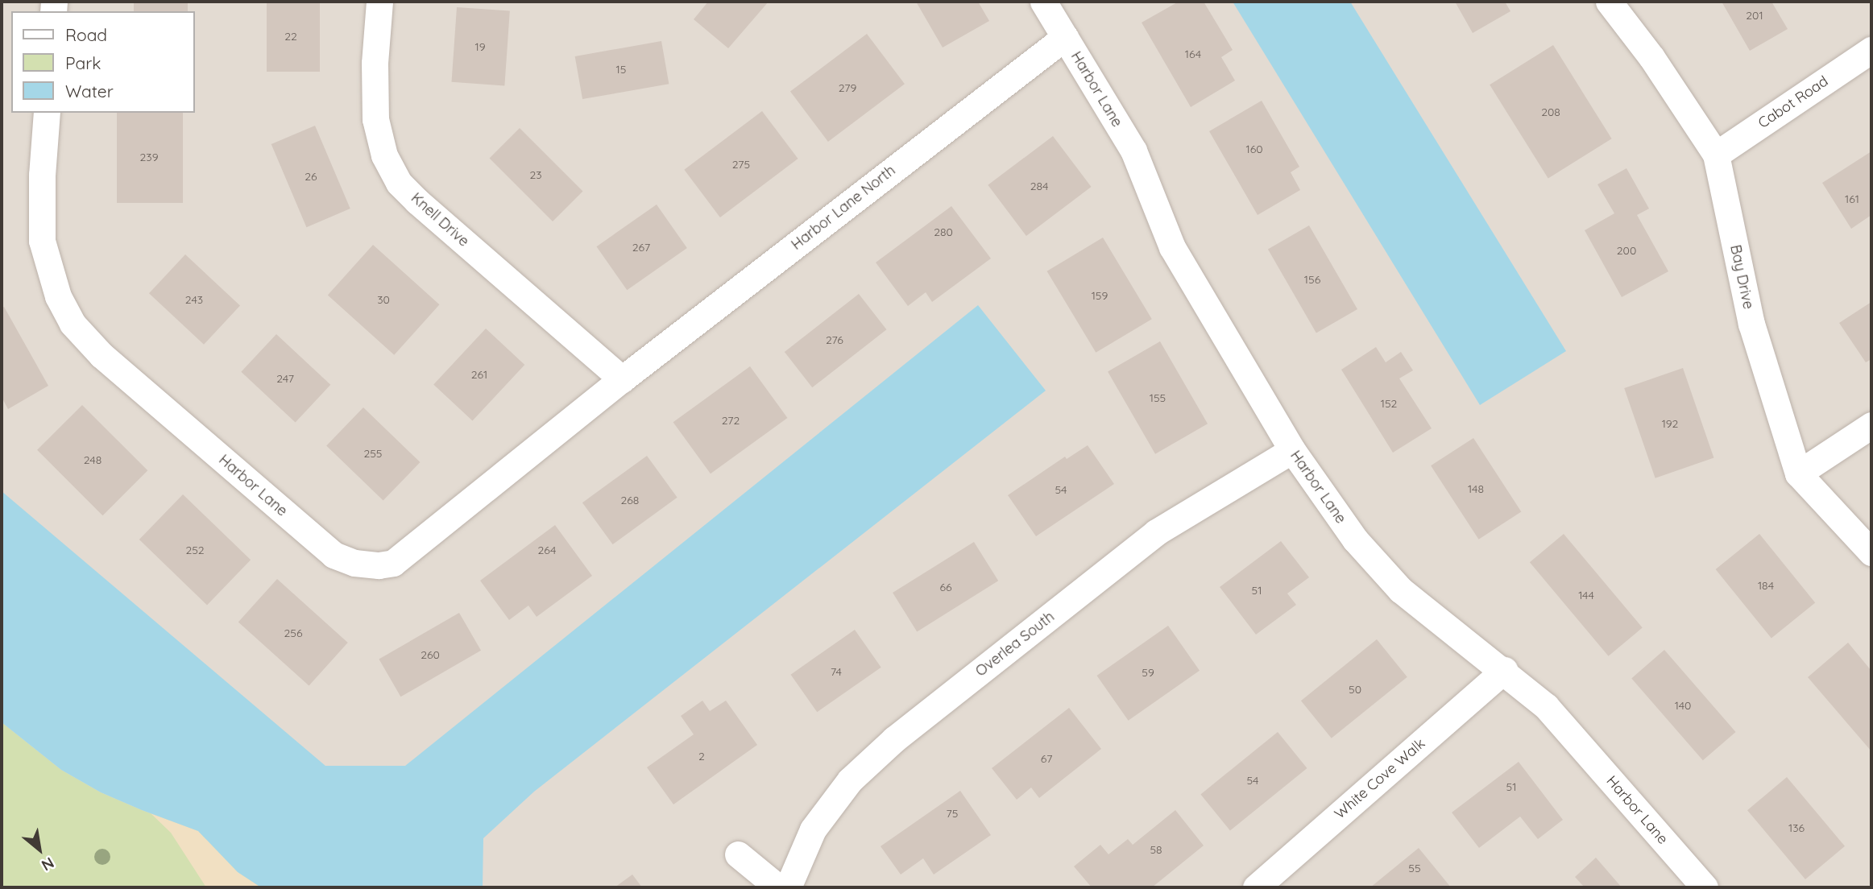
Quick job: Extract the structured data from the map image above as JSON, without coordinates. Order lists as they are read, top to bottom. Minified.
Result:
{"streets":{"street":["Harbor Lane","Cabot Road","Harbor Lane North","Knell Drive","Bay Drive","Overlea South","White Cove Walk"]},"crossings":[["Harbor Lane","Harbor Lane North"],["Harbor Lane","Knell Drive"],["Harbor Lane","Overlea South"],["Harbor Lane","White Cove Walk"],["Cabot Road","Bay Drive"],["Harbor Lane North","Knell Drive"]],"house_numbers":["201","22","19","164","15","279","208","160","239","275","23","26","284","161","280","267","200","156","159","243","30","276","261","247","155","152","272","192","255","248","148","54","268","252","264","184","66","51","144","256","260","74","59","50","140","2","67","54","51","75","136","58","55"],"legend":["Road","Park","Water"],"north":"bottom right"}
